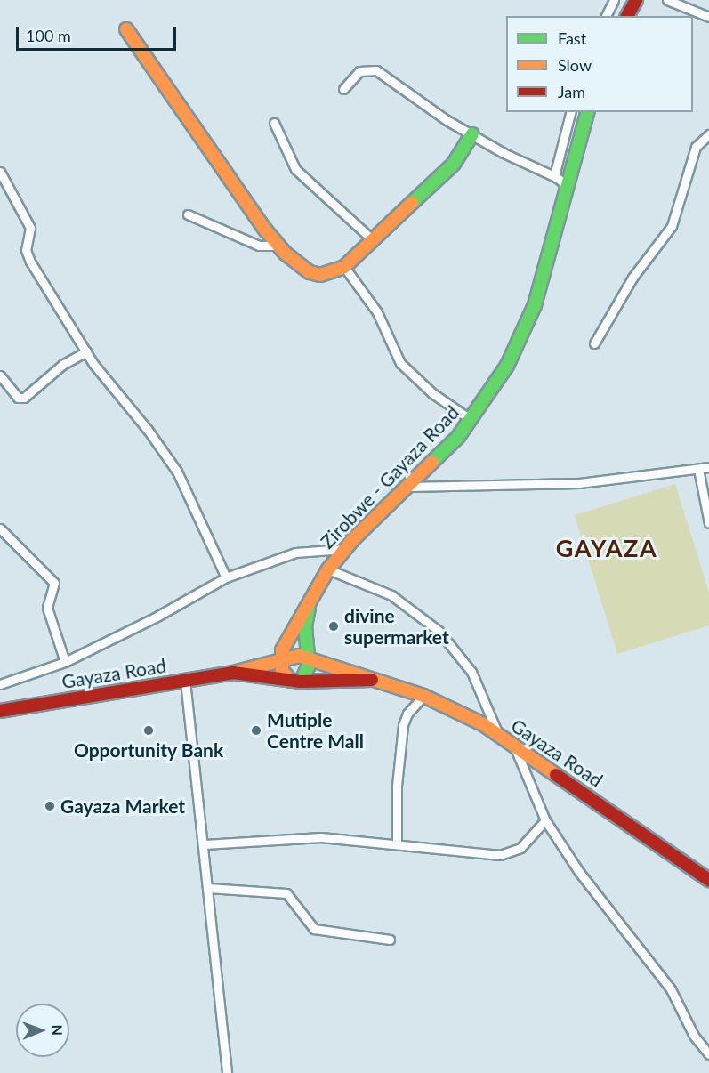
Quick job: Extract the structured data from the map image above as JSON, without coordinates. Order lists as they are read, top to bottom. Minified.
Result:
{"streets":{"street":["Zirobwe - Gayaza Road","Gayaza Road"]},"crossings":[["Zirobwe - Gayaza Road","Gayaza Road"]],"districts":["GAYAZA"],"places":["divine supermarket","Opportunity Bank","Mutiple Centre Mall","Gayaza Market"],"legend":["Fast","Slow","Jam"],"scale_bar":"100 m","north":"right"}
